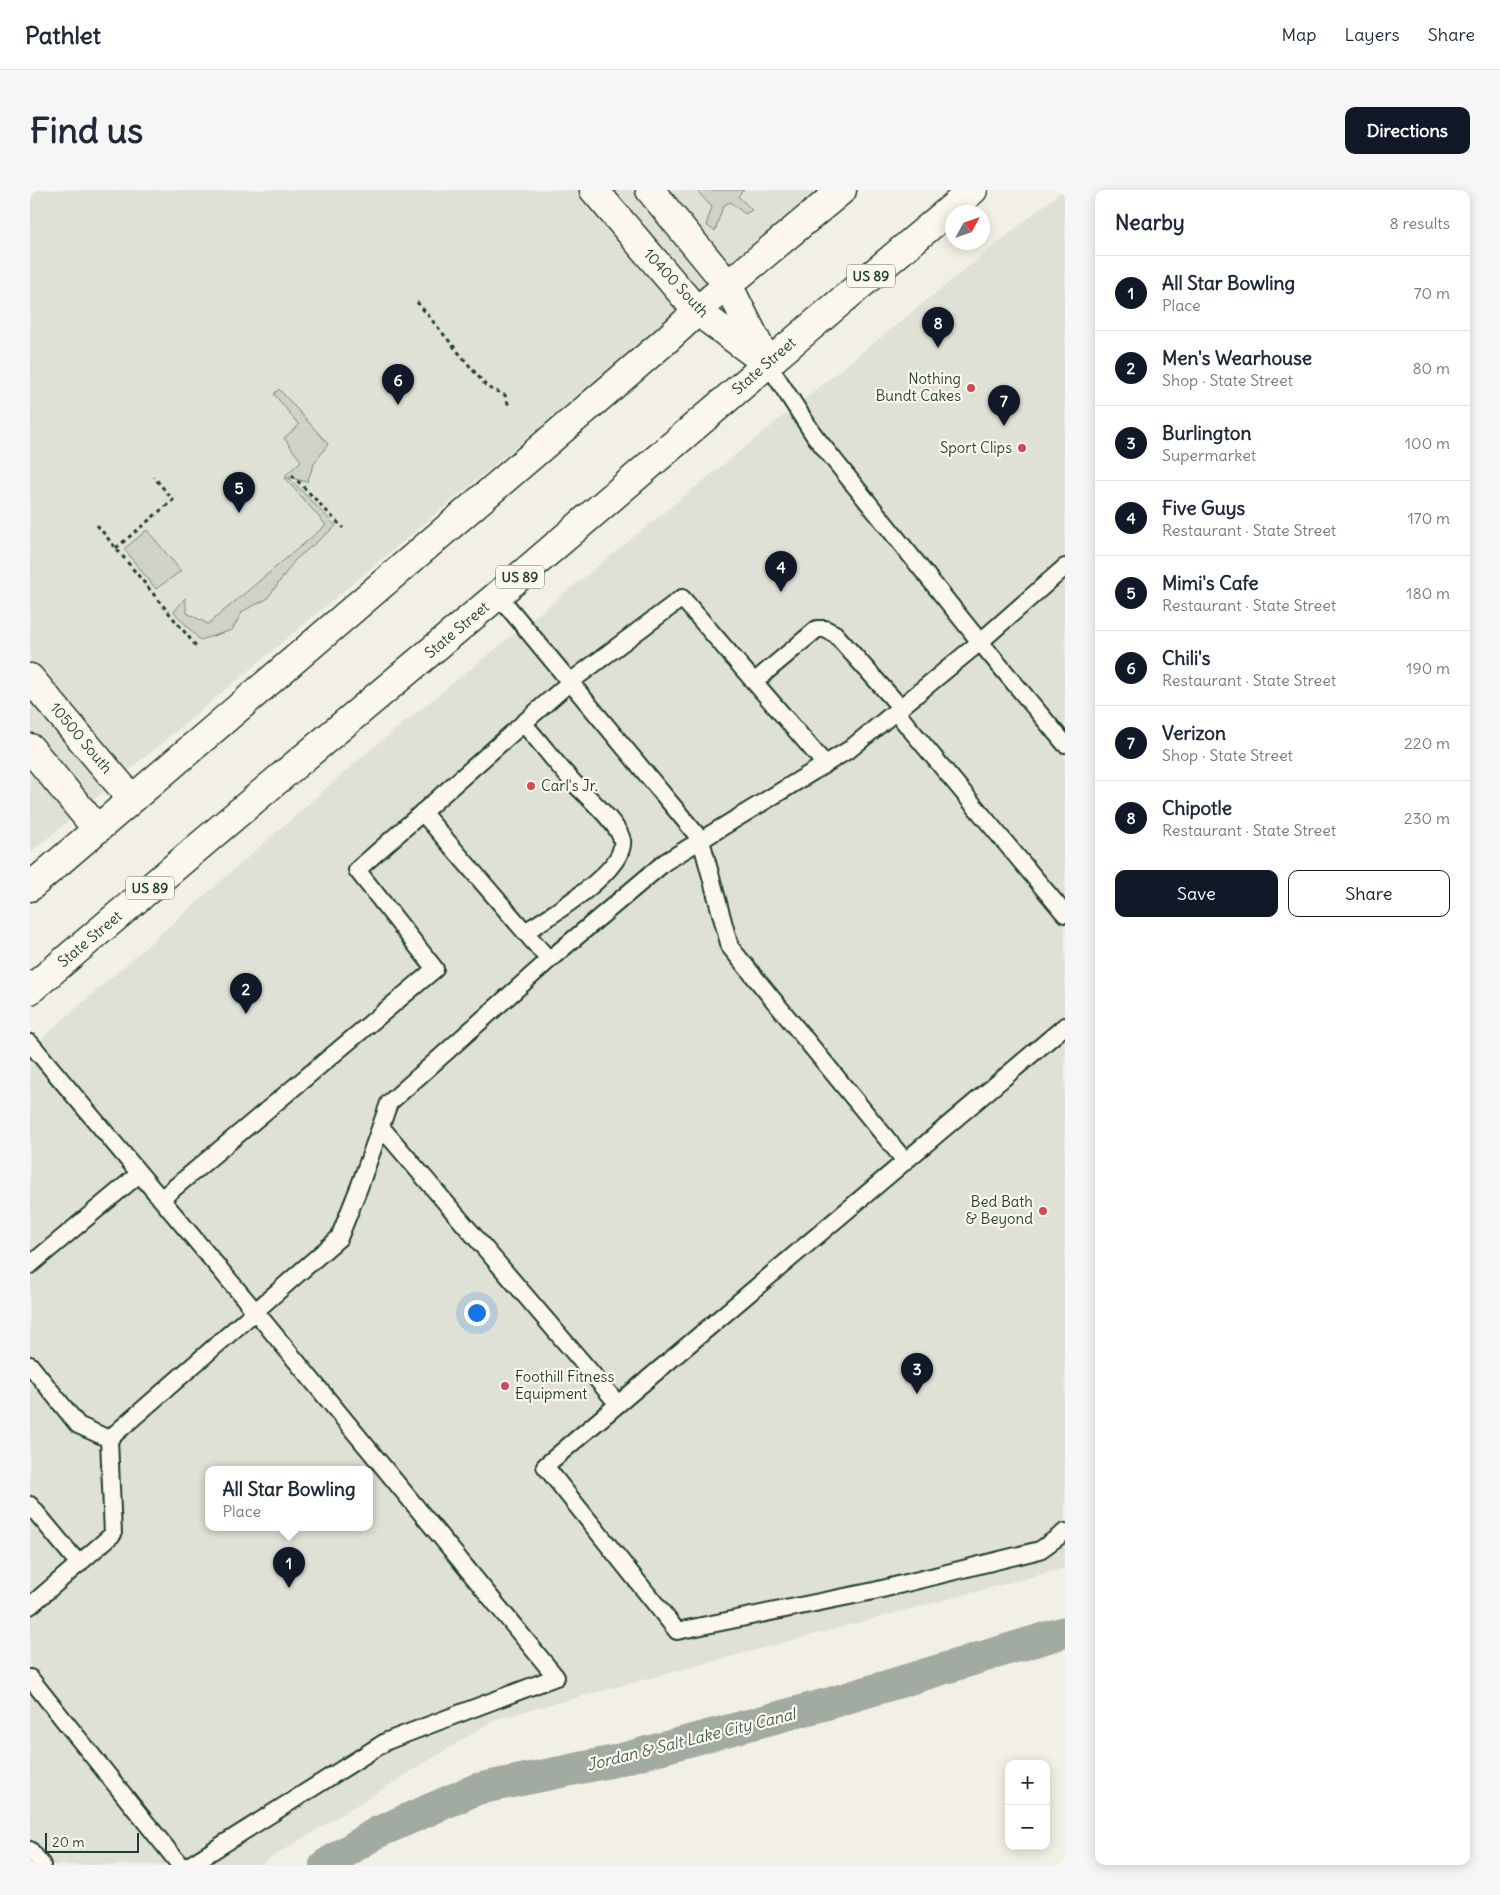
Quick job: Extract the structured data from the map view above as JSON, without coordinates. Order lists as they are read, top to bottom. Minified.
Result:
{"streets":{"main road":["US 89","10400 South","State Street","10500 South"]},"crossings":[["10400 South","State Street"]],"water":["Jordan & Salt Lake City Canal"],"places":["Nothing Bundt Cakes","Sport Clips","Carl's Jr.","Bed Bath & Beyond","Foothill Fitness Equipment"],"scale_bar":"20 m","north":"top right","page":{"header":"Pathlet","nav":["Map","Layers","Share"],"buttons":["Directions",["Save","Share"]],"title":"Find us","heading":["Nearby","8 results"],"list":[{"mark":"1","name":"All Star Bowling","note":"Place","value":"70 m"},{"mark":"2","name":"Men's Wearhouse","note":"Shop · State Street","value":"80 m"},{"mark":"3","name":"Burlington","note":"Supermarket","value":"100 m"},{"mark":"4","name":"Five Guys","note":"Restaurant · State Street","value":"170 m"},{"mark":"5","name":"Mimi's Cafe","note":"Restaurant · State Street","value":"180 m"},{"mark":"6","name":"Chili's","note":"Restaurant · State Street","value":"190 m"},{"mark":"7","name":"Verizon","note":"Shop · State Street","value":"220 m"},{"mark":"8","name":"Chipotle","note":"Restaurant · State Street","value":"230 m"}],"pins":["8","6","7","5","4","2","3","1"],"popup":["All Star Bowling","Place"],"map_buttons":["+","−"],"scale":"20 m"}}
